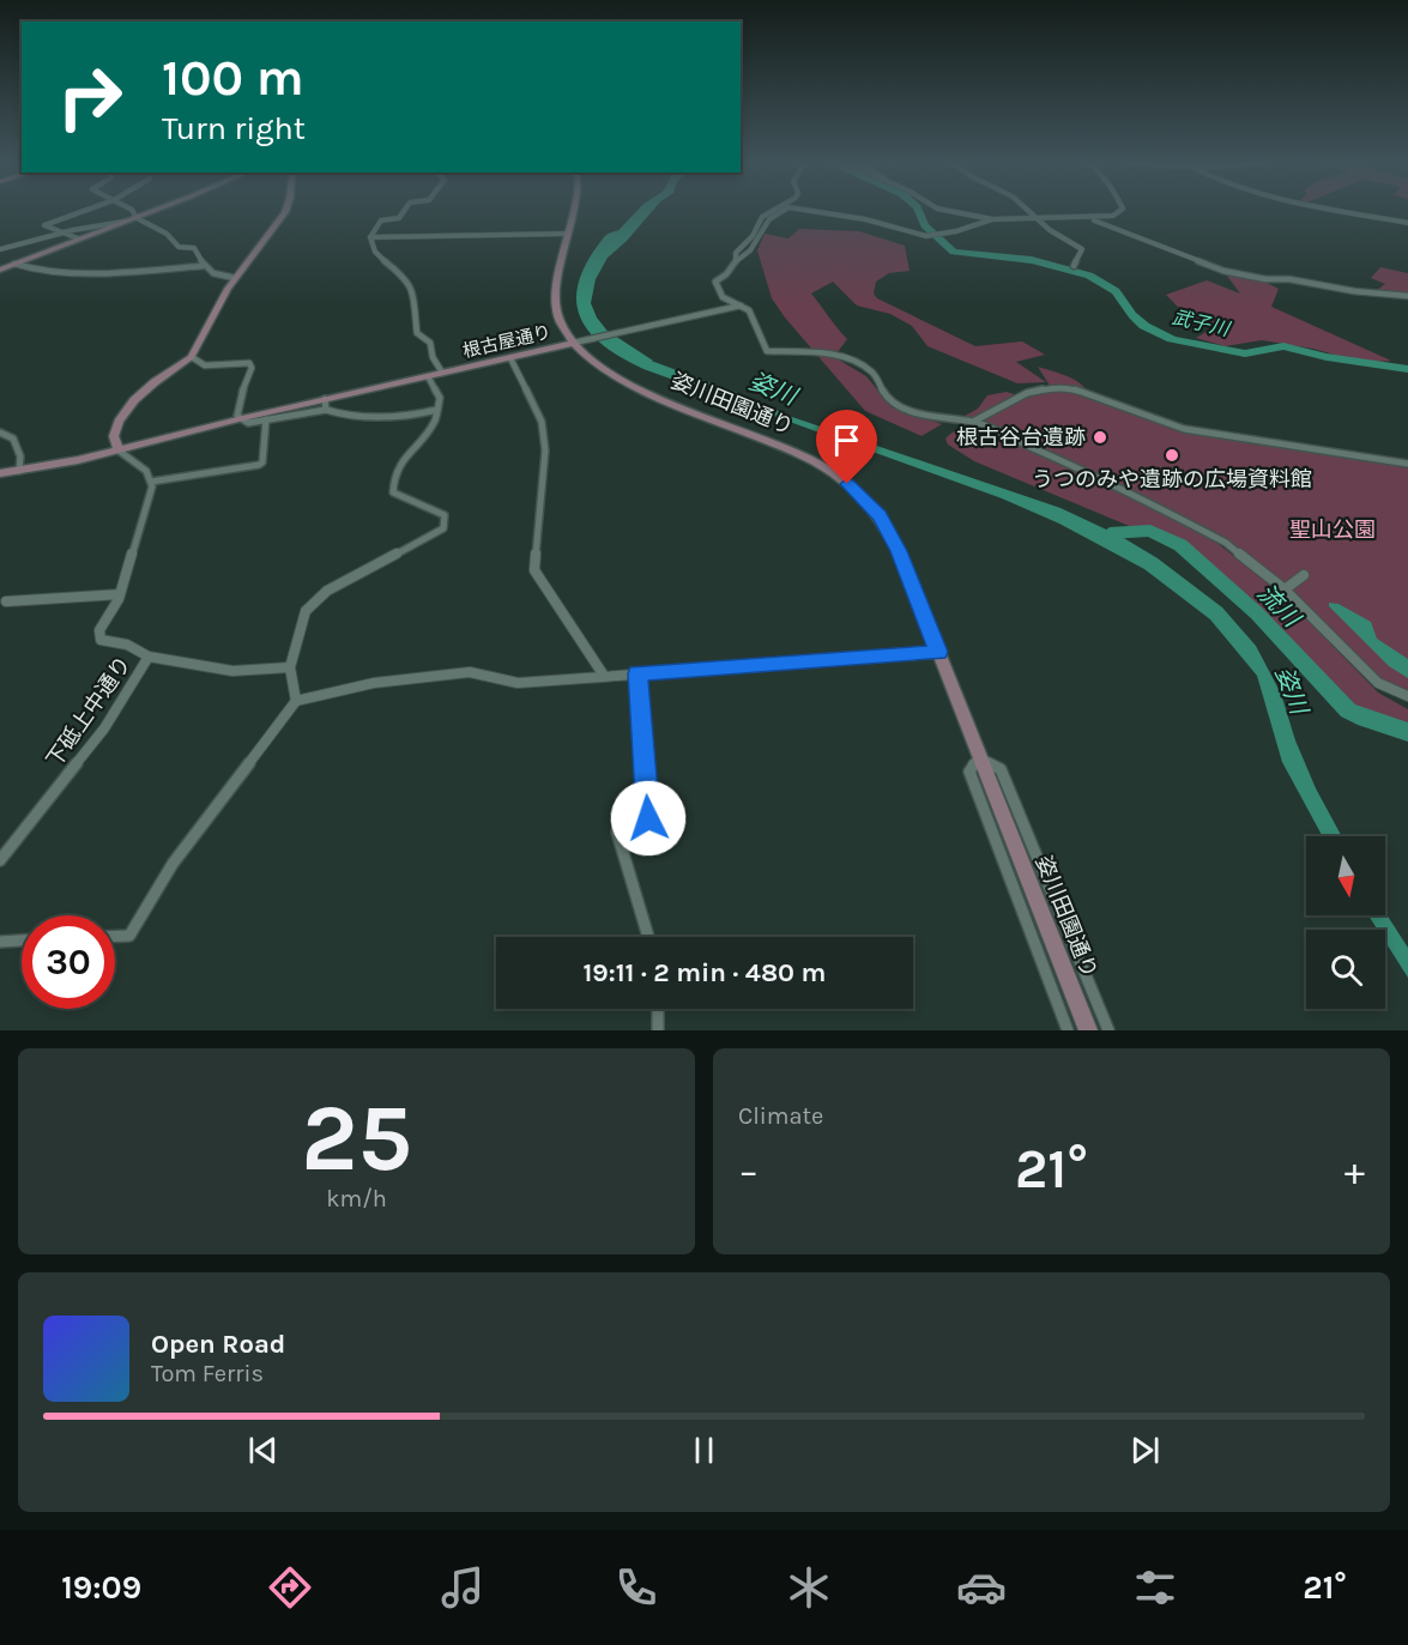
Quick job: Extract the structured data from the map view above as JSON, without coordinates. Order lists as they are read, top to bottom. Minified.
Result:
{"streets":{"street":["根古屋通り","姿川田園通り","下砥上中通り"]},"crossings":[["根古屋通り","姿川田園通り"]],"water":["武子川","姿川","流川"],"parks":["聖山公園"],"places":["根古谷台遺跡","うつのみや遺跡の広場資料館"],"north":"bottom","page":{"turn":["100 m","Turn right"],"limit":"30","trip":"19:11 · 2 min · 480 m","tile":[["25","km/h"],"Climate"],"heat":["−","21°","+"],"song":["Open Road","Tom Ferris"],"tabs":["19:09","21°"]}}
